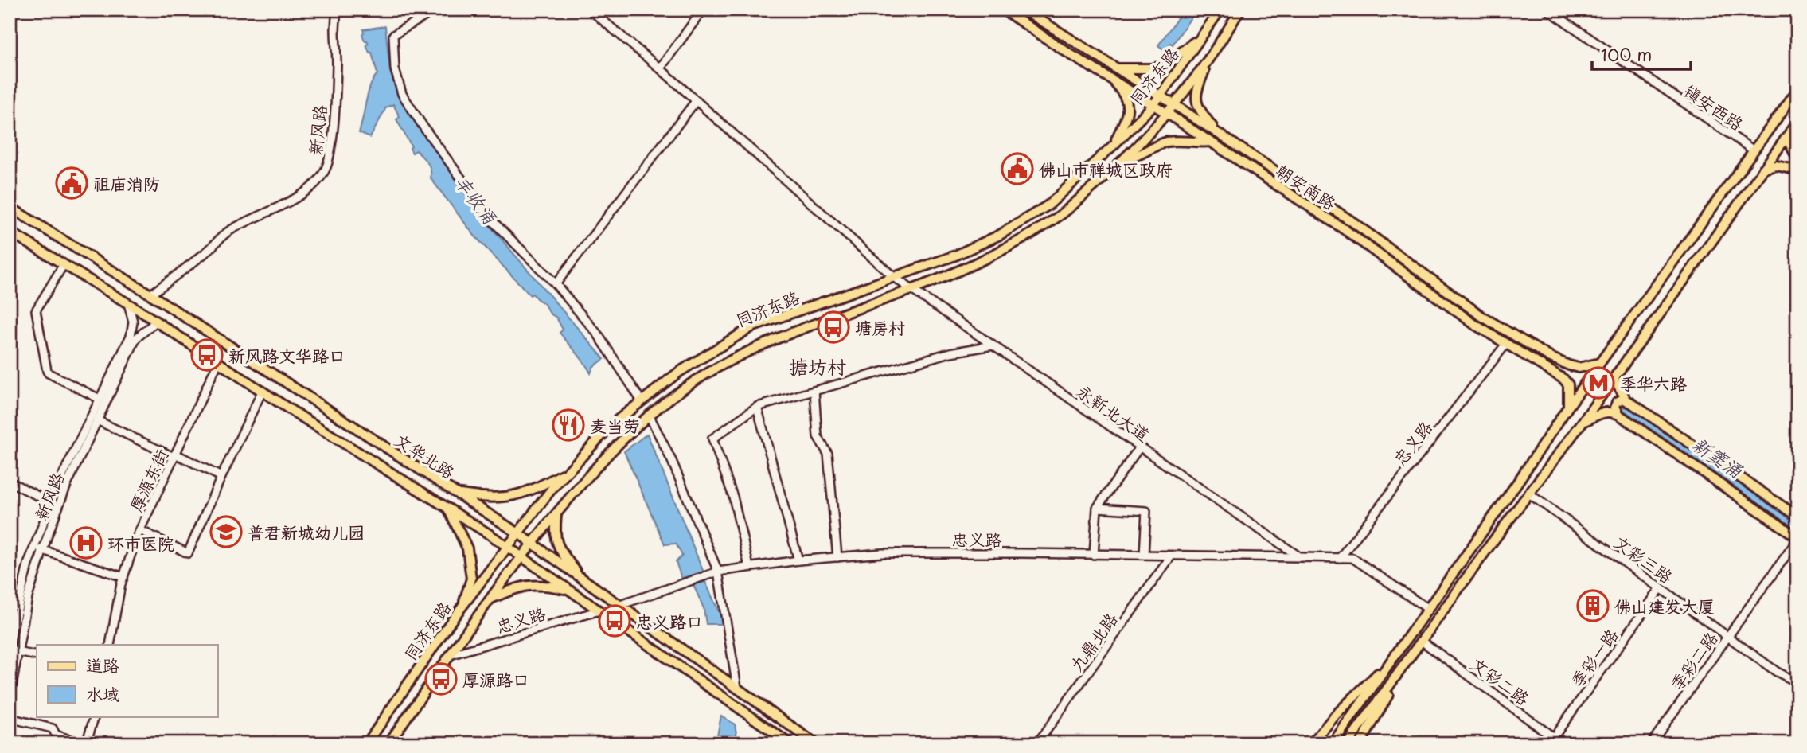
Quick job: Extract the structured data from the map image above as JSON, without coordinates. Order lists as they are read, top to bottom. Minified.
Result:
{"streets":{"main road":["同济东路","朝安南路","文华北路"],"street":["镇安西路","新风路","永新北大道","忠义路","厚源东街","文彩三路","九鼎北路","季彩一路","季彩二路","文彩二路"]},"crossings":[["同济东路","朝安南路"],["同济东路","永新北大道"],["同济东路","忠义路"],["同济东路","文华北路"],["新风路","文华北路"],["朝安南路","忠义路"],["永新北大道","忠义路"],["忠义路","文华北路"],["忠义路","九鼎北路"],["文华北路","厚源东街"],["文彩三路","季彩一路"],["文彩三路","季彩二路"],["季彩一路","文彩二路"]],"districts":["搪坊村"],"water":["丰收涌","新窦涌"],"places":{"public building":["佛山市禅城区政府","祖庙消防"],"bus stop":["塘房村","新风路文华路口","忠义路口","厚源路口"],"metro station":["季华六路"],"restaurant":["麦当劳"],"school or university":["普君新城幼儿园"],"hospital":["环市医院"],"building":["佛山建发大厦"]},"legend":["道路","水域"],"scale_bar":"100 m"}
